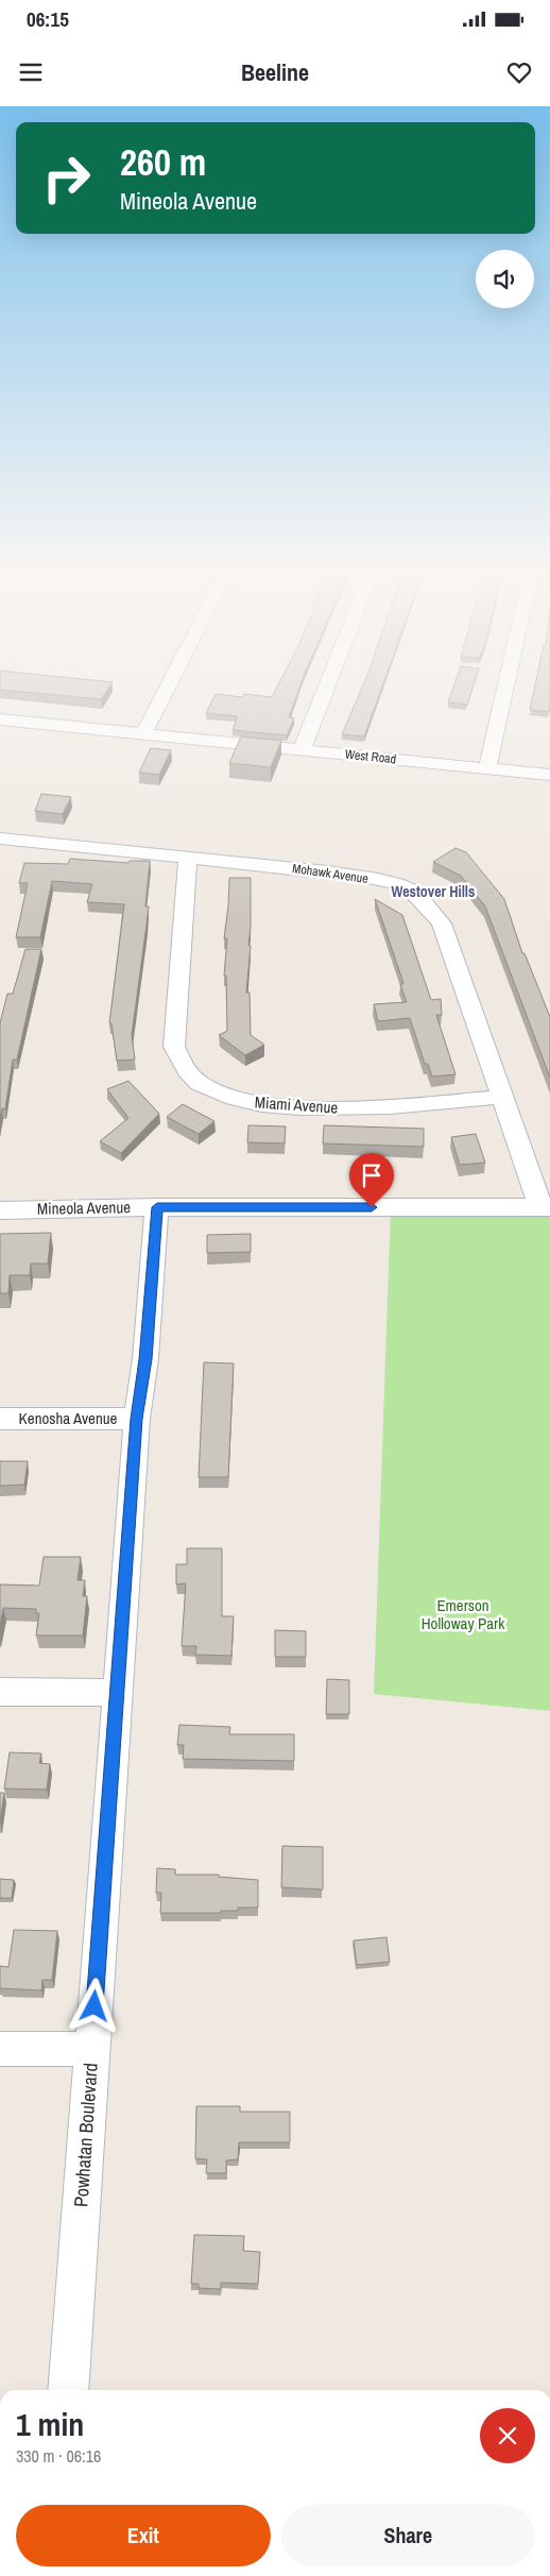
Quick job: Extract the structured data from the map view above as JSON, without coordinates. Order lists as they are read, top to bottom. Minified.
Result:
{"streets":{"street":["West Road","Mohawk Avenue","Miami Avenue","Mineola Avenue","Kenosha Avenue","Powhatan Boulevard"]},"crossings":[["Mohawk Avenue","Miami Avenue"],["Mohawk Avenue","Mineola Avenue"],["Mineola Avenue","Powhatan Boulevard"],["Kenosha Avenue","Powhatan Boulevard"]],"districts":["Westover Hills"],"parks":["Emerson Holloway Park"],"page":{"status":"06:15","header":"Beeline","turn":["260 m","Mineola Avenue"],"heading":["1 min","330 m · 06:16"],"buttons":["Exit","Share"]}}
